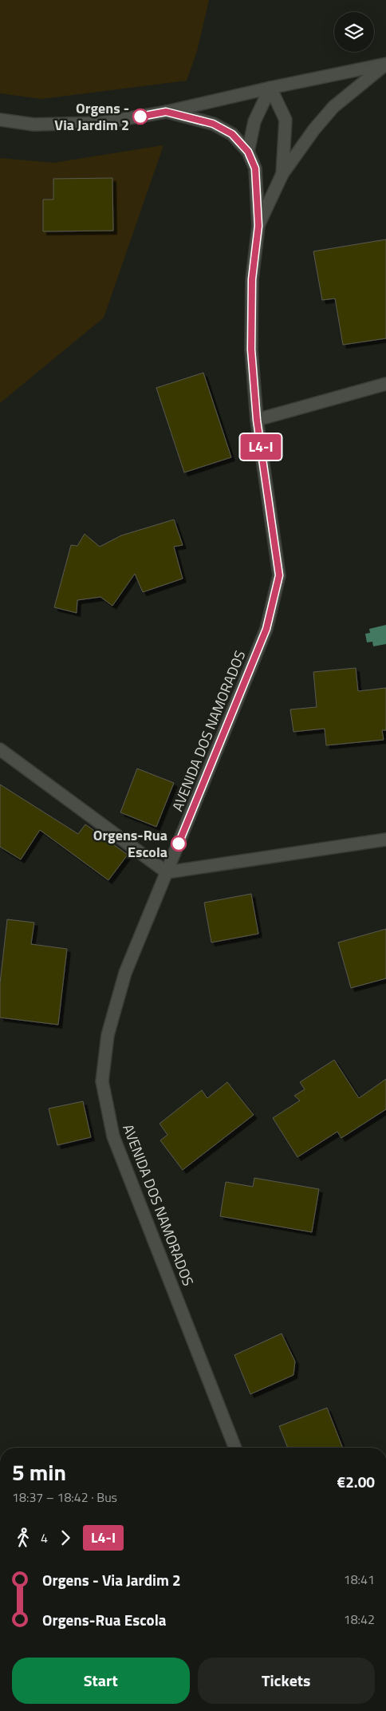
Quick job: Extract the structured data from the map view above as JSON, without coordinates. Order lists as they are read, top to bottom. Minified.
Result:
{"streets":{"street":["AVENIDA DOS NAMORADOS"]},"places":["Orgens - Via Jardim 2","Orgens-Rua Escola"],"lines":["bus line L4-I"],"page":{"on_map":"L4-I","heading":["5 min","18:37 – 18:42 · Bus","€2.00"],"legs":["4","L4-I"],"list":[{"name":"Orgens - Via Jardim 2","value":"18:41"},{"name":"Orgens-Rua Escola","value":"18:42"}],"buttons":["Start","Tickets"]}}
